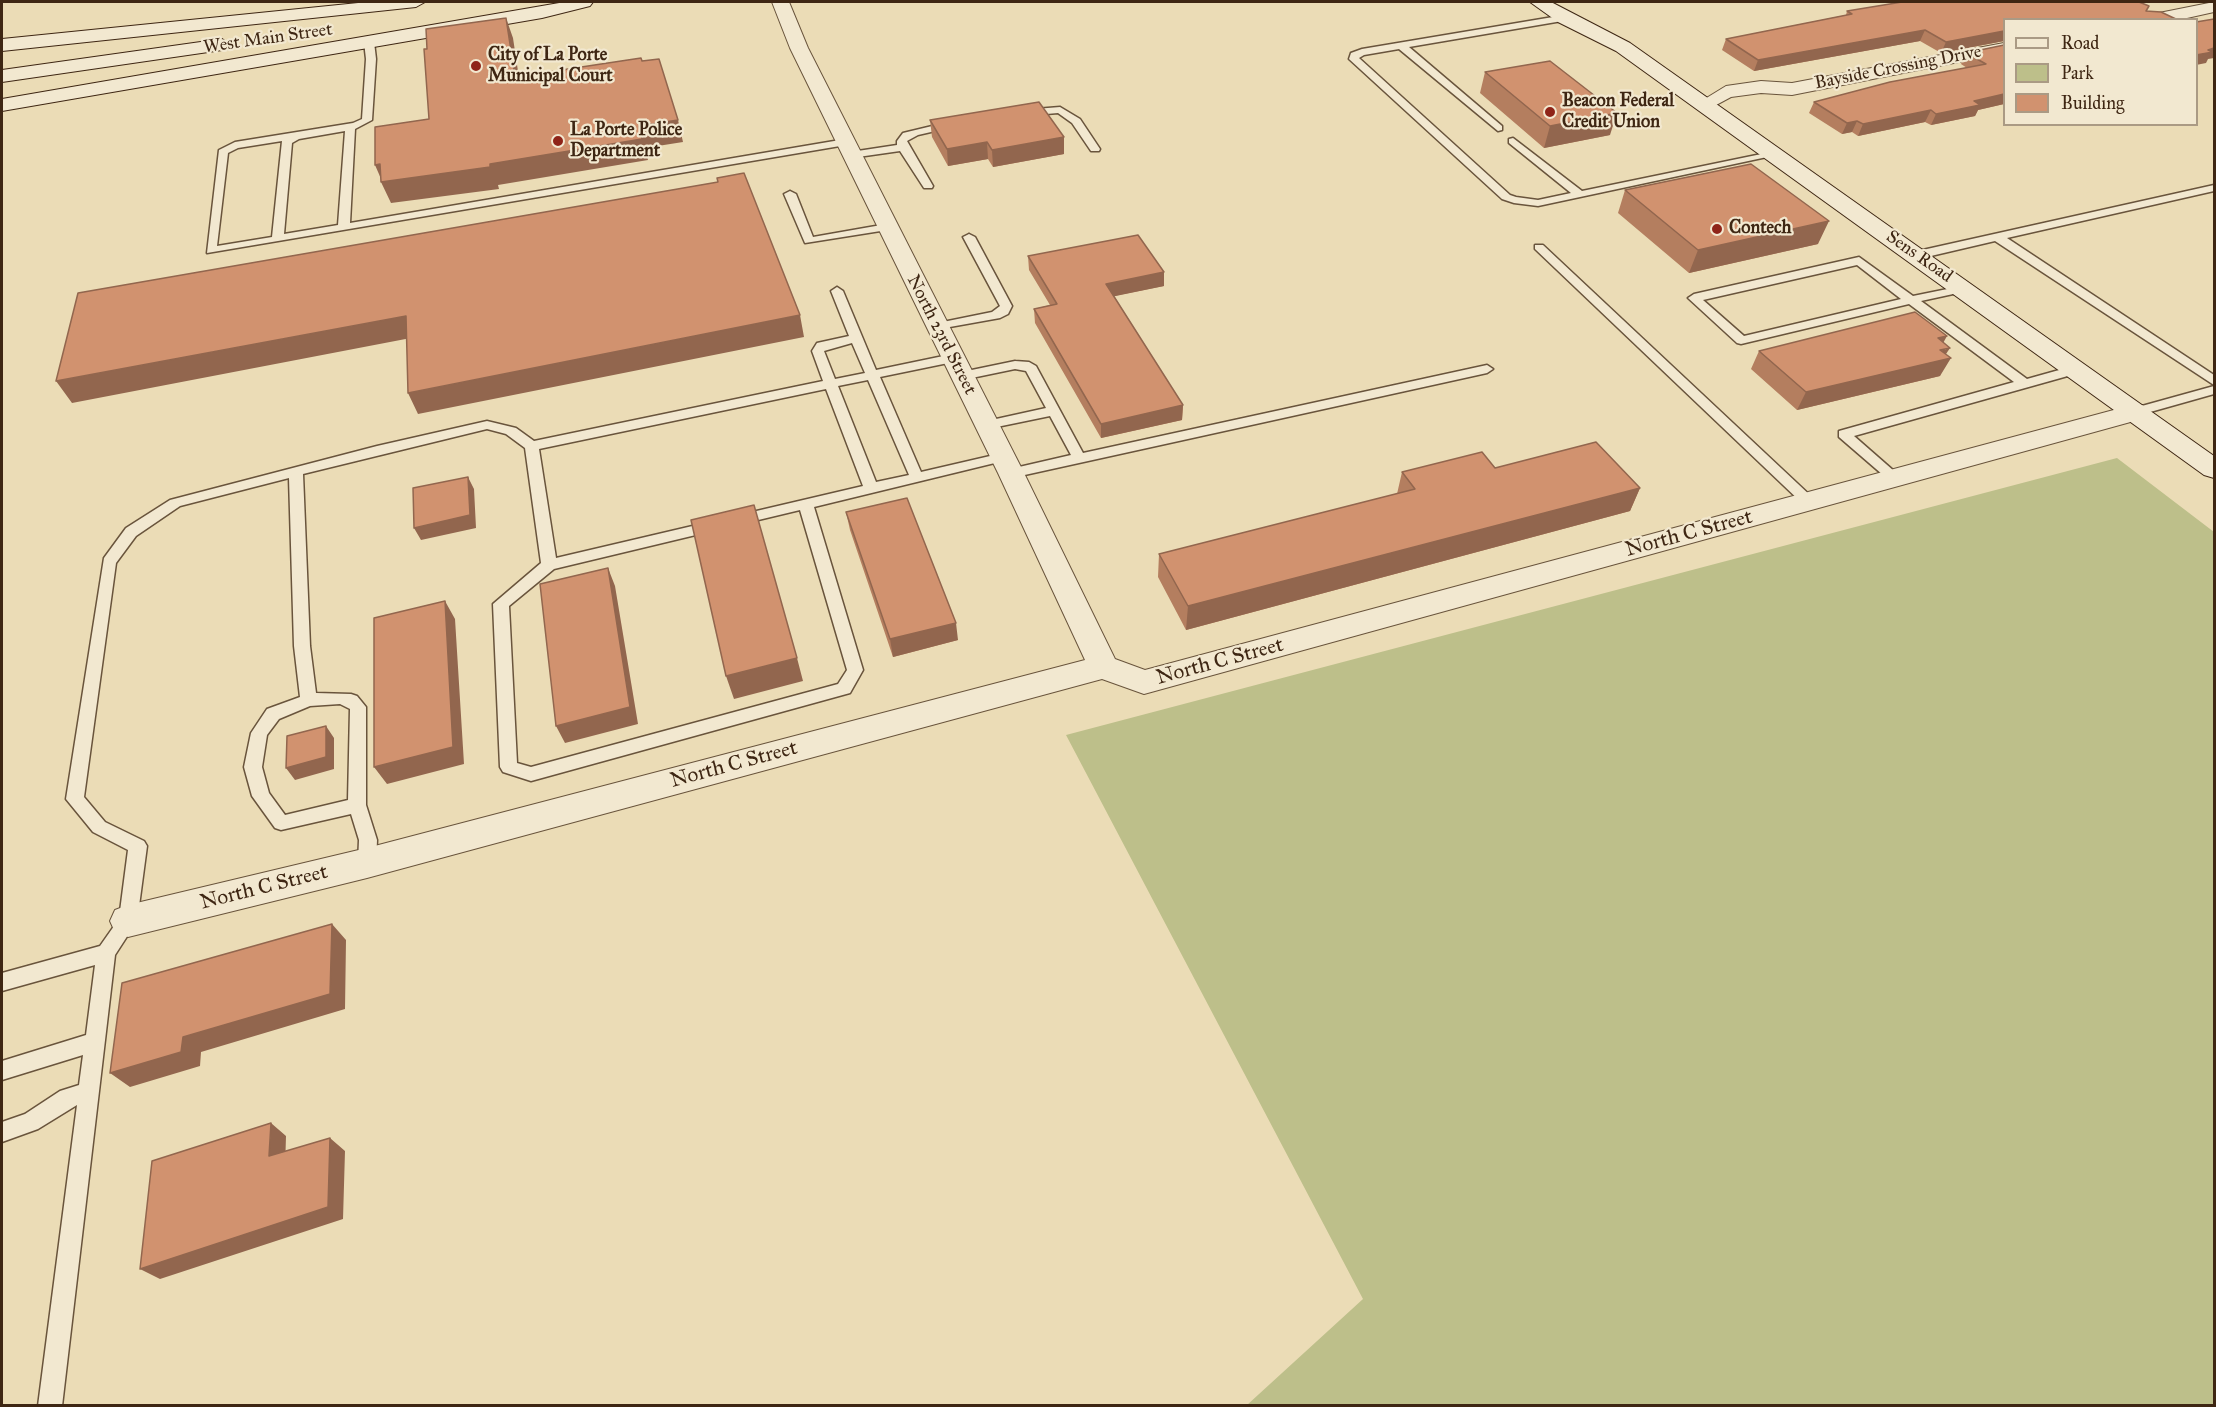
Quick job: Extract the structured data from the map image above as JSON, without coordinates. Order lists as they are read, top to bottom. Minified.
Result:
{"streets":{"main road":["West Main Street","Sens Road"],"street":["Bayside Crossing Drive","North 23rd Street","North C Street"]},"crossings":[["Bayside Crossing Drive","Sens Road"],["Sens Road","North C Street"],["North 23rd Street","North C Street"]],"places":["City of La Porte Municipal Court","Beacon Federal Credit Union","La Porte Police Department","Contech"],"legend":["Road","Park","Building"]}
